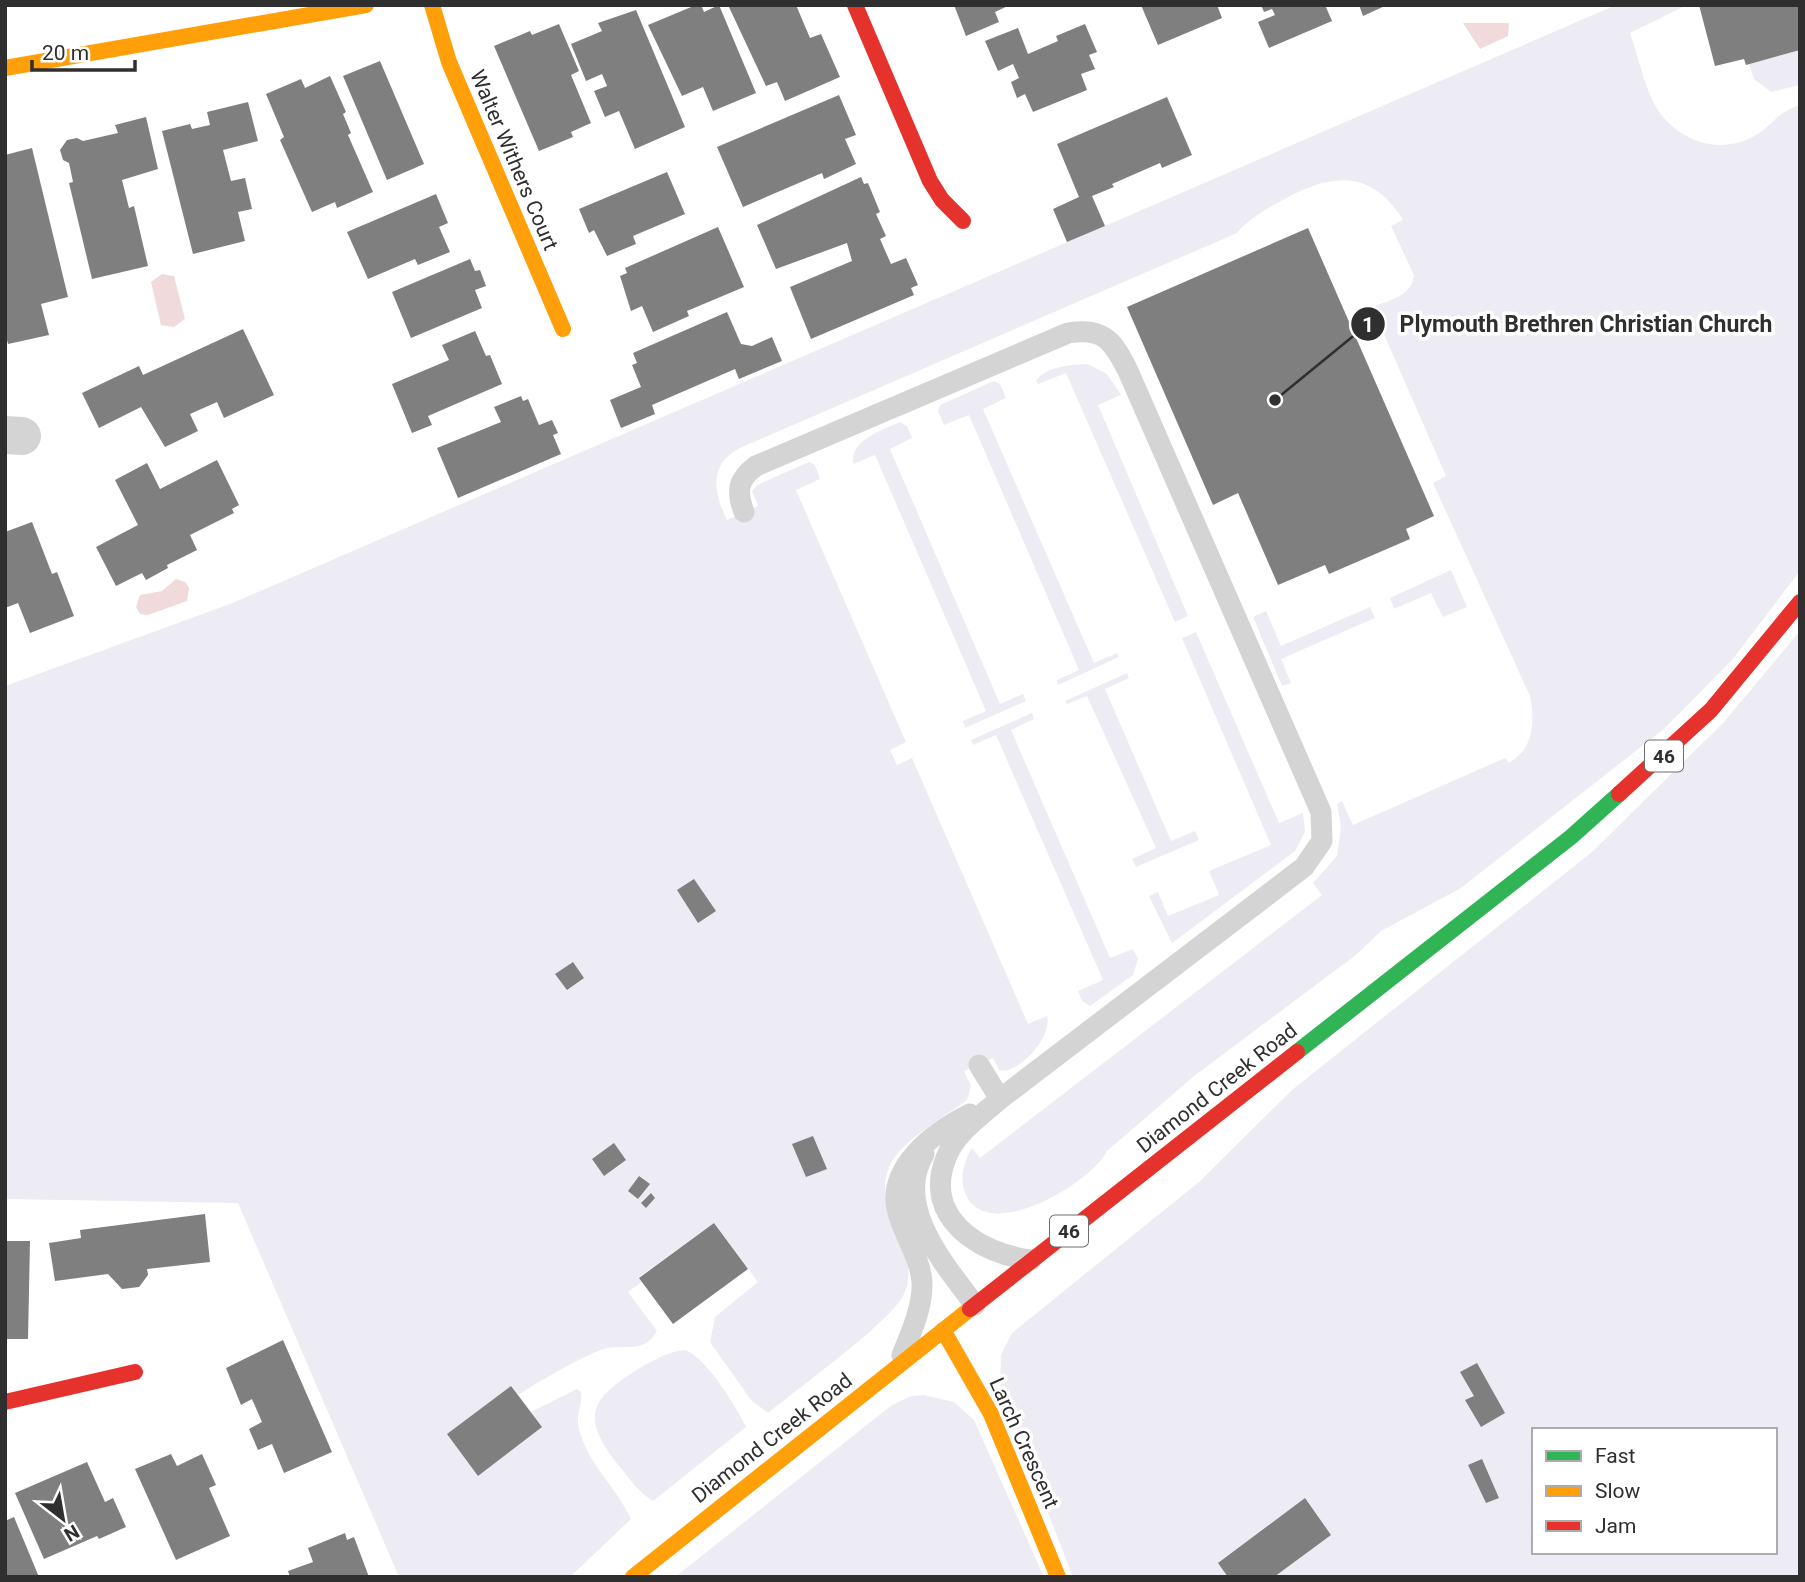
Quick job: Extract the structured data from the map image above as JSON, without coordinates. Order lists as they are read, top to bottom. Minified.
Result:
{"streets":{"main road":["Walter Withers Court","46","Diamond Creek Road","Larch Crescent"]},"crossings":[["Diamond Creek Road","Larch Crescent"]],"places":["Plymouth Brethren Christian Church"],"legend":["Fast","Slow","Jam"],"scale_bar":"20 m","north":"bottom right"}
